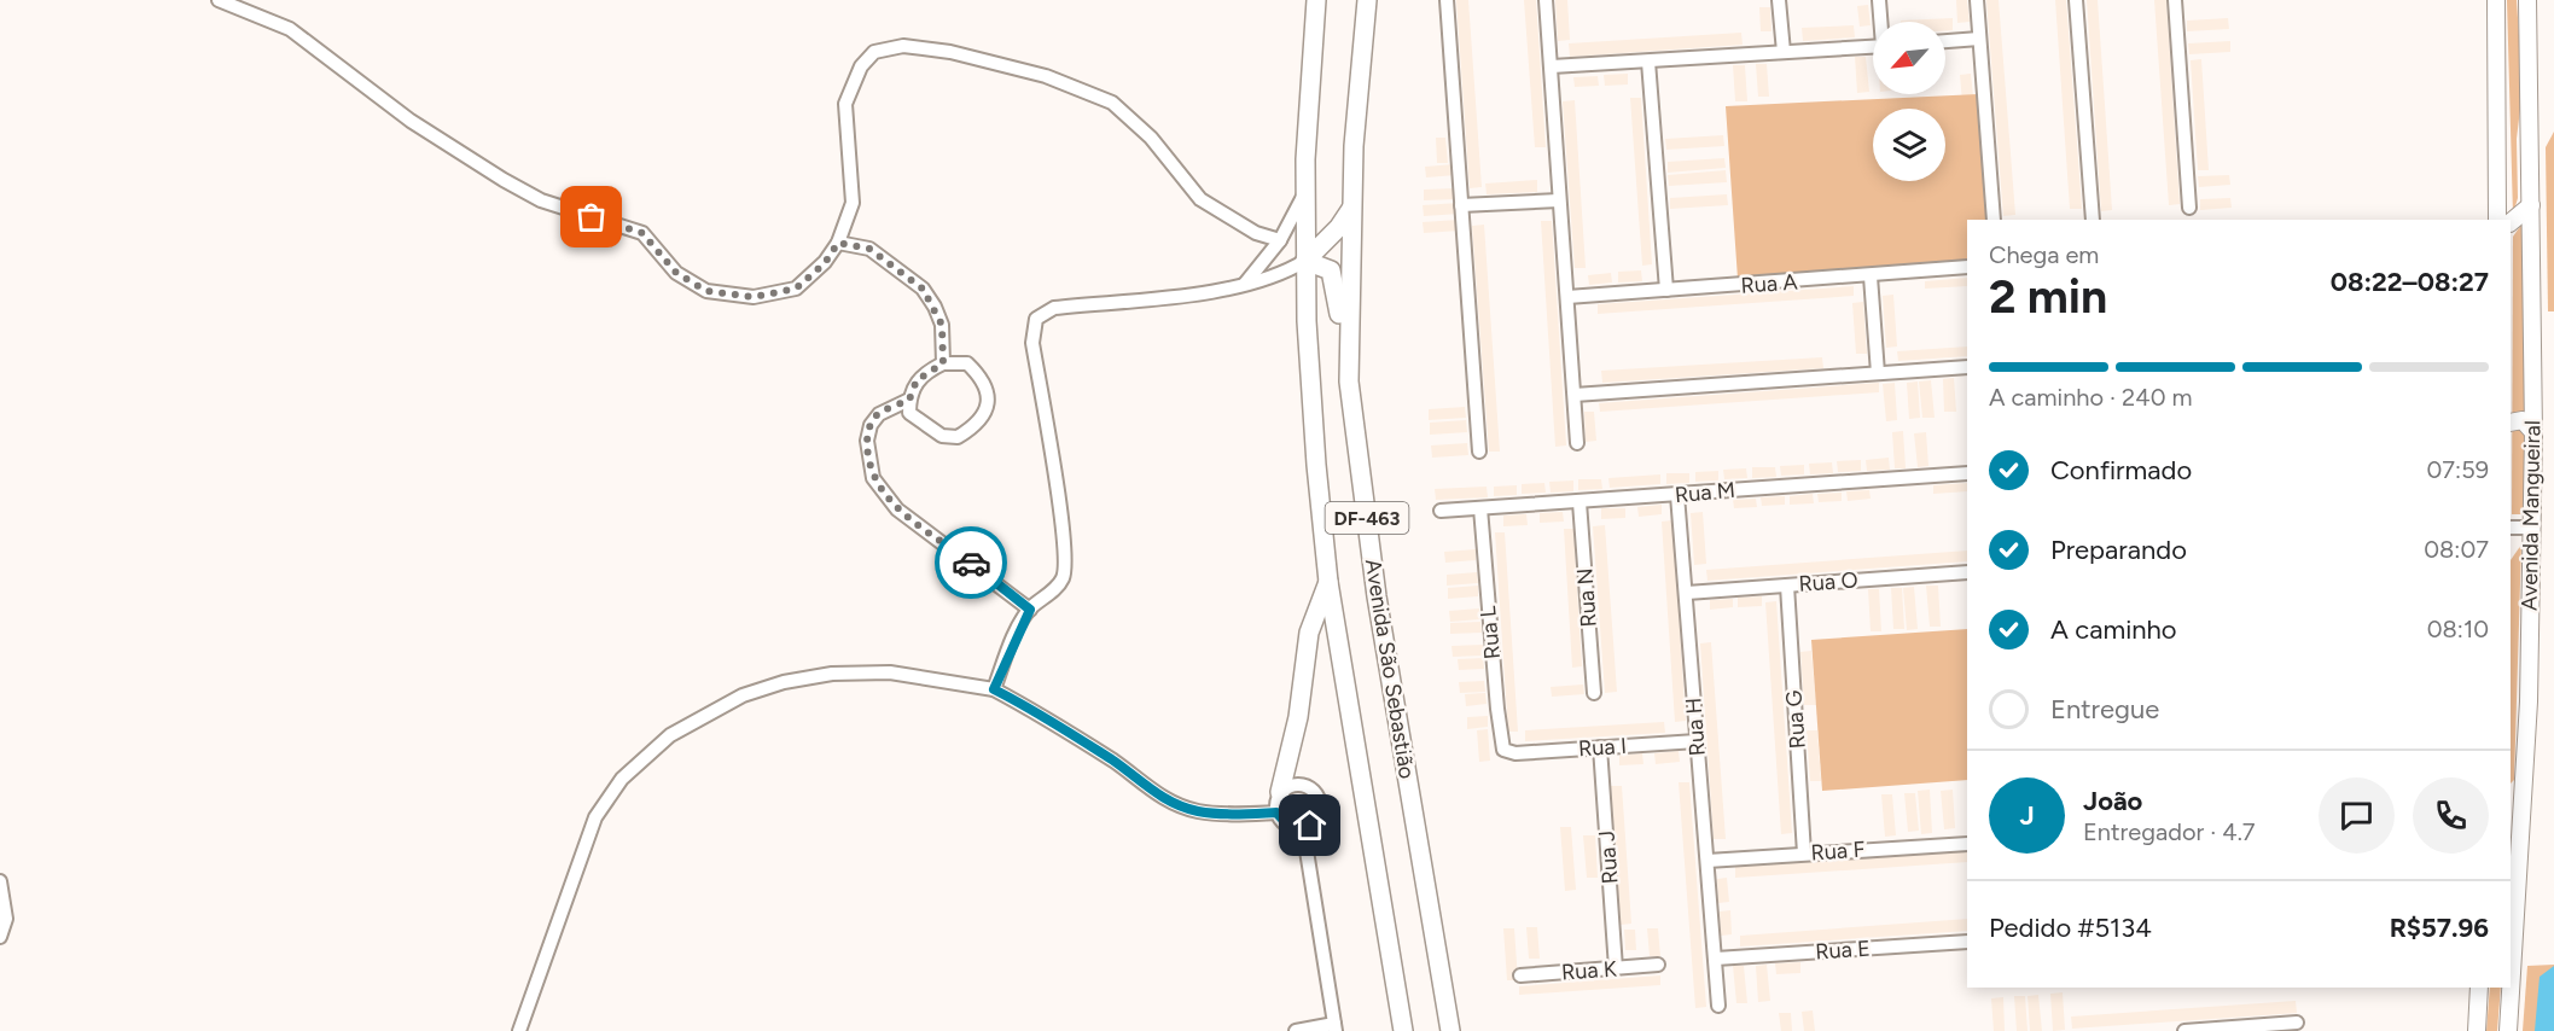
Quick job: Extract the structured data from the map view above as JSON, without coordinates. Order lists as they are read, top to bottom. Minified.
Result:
{"streets":{"main road":["DF-463","Avenida São Sebastião"],"street":["Rua A","Rua M","Avenida Mangueiral","Rua O","Rua N","Rua L","Rua G","Rua H","Rua I","Rua F","Rua J","Rua E","Rua K"]},"crossings":[["Rua M","Rua N"],["Rua M","Rua L"],["Rua M","Rua H"],["Rua O","Rua G"],["Rua O","Rua H"],["Rua L","Rua I"],["Rua G","Rua F"],["Rua H","Rua I"],["Rua H","Rua F"],["Rua H","Rua E"],["Rua I","Rua J"],["Rua J","Rua K"]],"north":"bottom left","page":{"heading":["2 min","Chega em","08:22–08:27"],"panel":["João","Entregador · 4.7","Pedido #5134","R$57.96"],"bar":"A caminho · 240 m","list":[["Confirmado","07:59"],["Preparando","08:07"],["A caminho","08:10"],"Entregue"],"round":"J"}}
